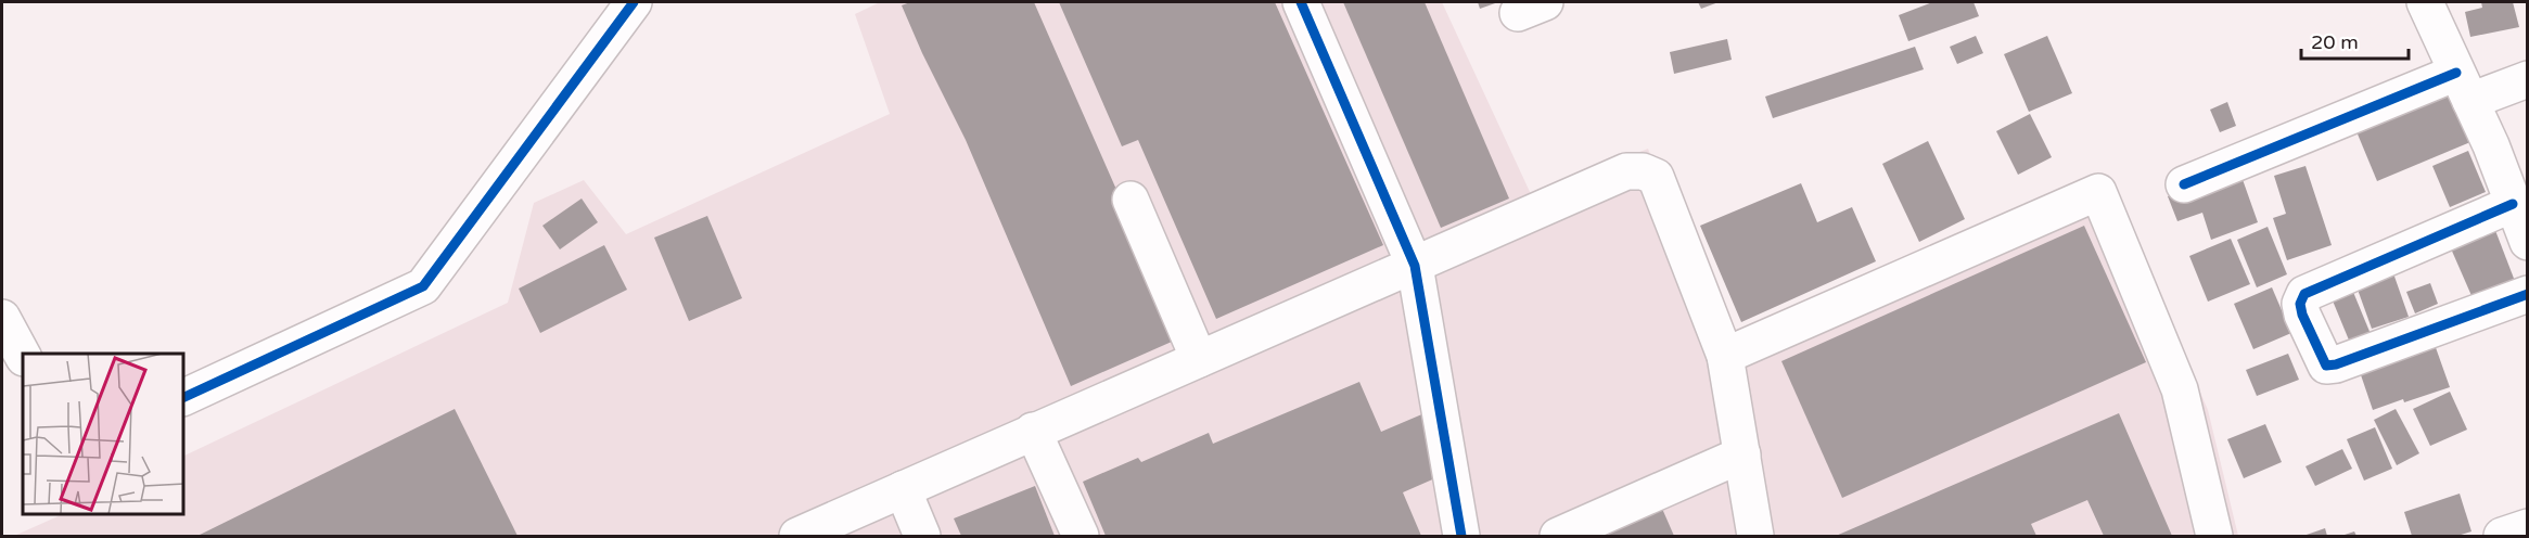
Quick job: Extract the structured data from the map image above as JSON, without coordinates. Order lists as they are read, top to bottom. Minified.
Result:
{"scale_bar":"20 m"}
